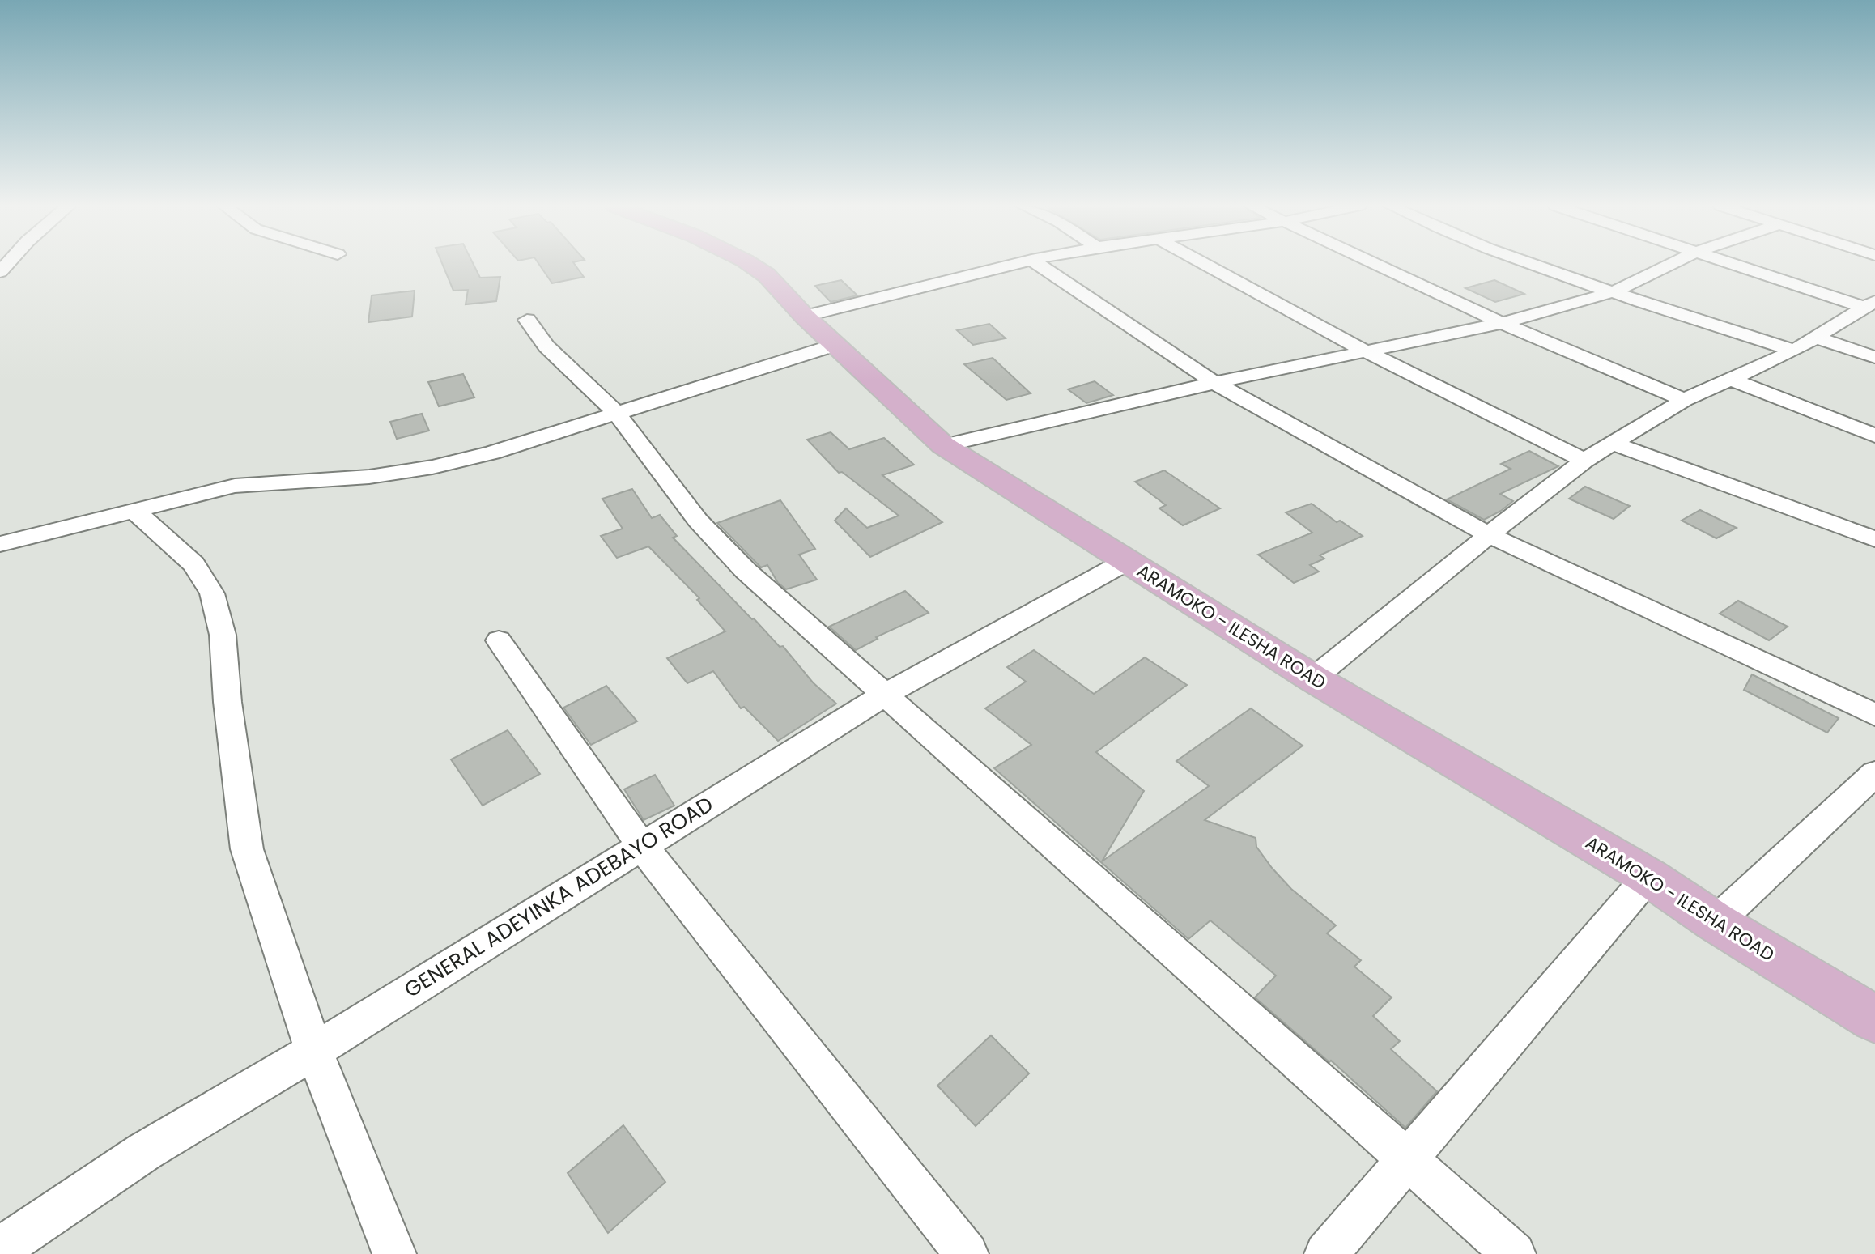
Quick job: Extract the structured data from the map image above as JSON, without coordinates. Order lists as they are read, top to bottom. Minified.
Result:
{"streets":{"main road":["ARAMOKO - ILESHA ROAD"],"street":["GENERAL ADEYINKA ADEBAYO ROAD"]},"crossings":[["ARAMOKO - ILESHA ROAD","GENERAL ADEYINKA ADEBAYO ROAD"]]}
